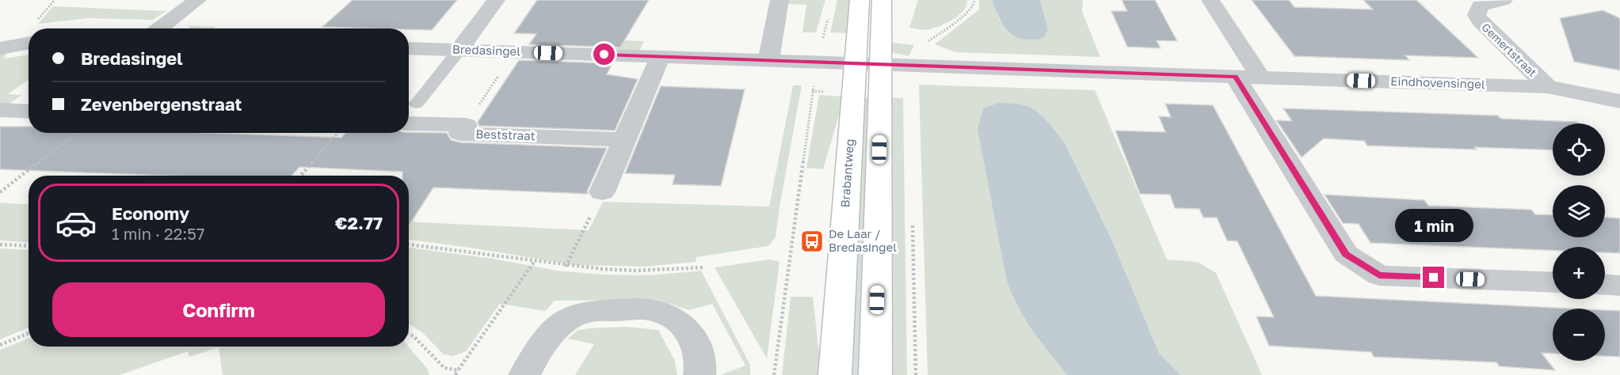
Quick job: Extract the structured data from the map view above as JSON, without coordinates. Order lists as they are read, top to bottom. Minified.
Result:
{"streets":{"street":["Gemertstraat","Bredasingel","Eindhovensingel","Beststraat","Brabantweg"]},"crossings":[["Gemertstraat","Eindhovensingel"],["Bredasingel","Eindhovensingel"],["Bredasingel","Brabantweg"],["Eindhovensingel","Brabantweg"]],"places":{"bus stop":["De Laar / Bredasingel"]},"page":{"banner":["Bredasingel","Zevenbergenstraat"],"map_buttons":["+","−"],"list":[{"name":"Economy","note":"1 min · 22:57","value":"€2.77"}],"bubble":"1 min","buttons":"Confirm"}}
